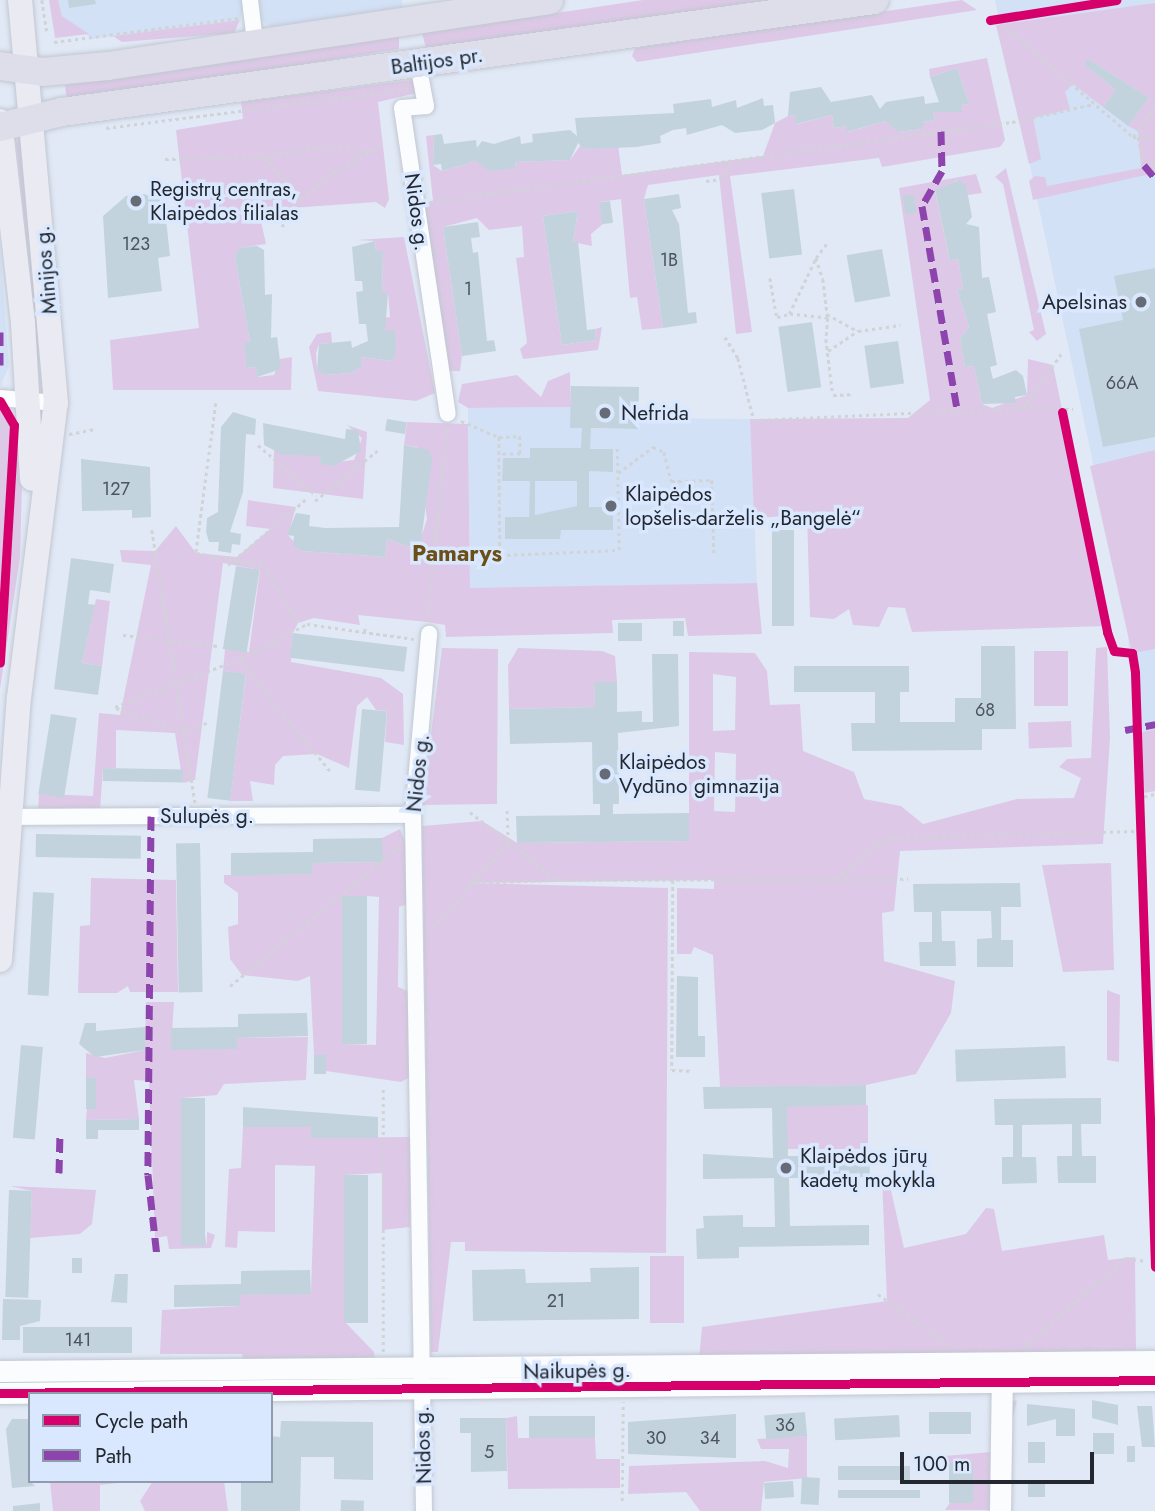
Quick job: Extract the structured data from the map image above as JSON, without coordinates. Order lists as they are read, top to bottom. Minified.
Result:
{"streets":{"highway":["Baltijos pr."],"main road":["Minijos g."],"street":["Nidos g.","Sulupės g.","Naikupės g."]},"crossings":[["Baltijos pr.","Nidos g."],["Baltijos pr.","Minijos g."],["Nidos g.","Sulupės g."],["Nidos g.","Naikupės g."],["Minijos g.","Sulupės g."]],"districts":["Pamarys"],"places":["Registrų centras, Klaipėdos filialas","Apelsinas","Nefrida","Klaipėdos lopšelis-darželis „Bangelė“","Klaipėdos Vydūno gimnazija","Klaipėdos jūrų kadetų mokykla"],"house_numbers":["123","1B","1","66A","127","68","21","141","36","30","34","5"],"legend":["Cycle path","Path"],"scale_bar":"100 m"}
